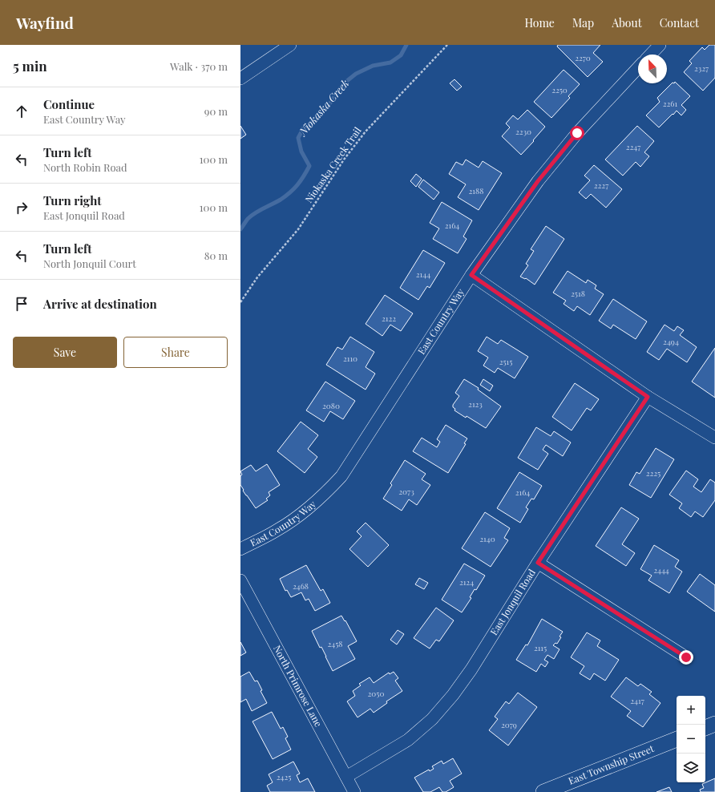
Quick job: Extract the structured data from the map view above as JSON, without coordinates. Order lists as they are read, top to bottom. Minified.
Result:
{"streets":{"street":["East Country Way","East Jonquil Road","North Primrose Lane","East Township Street"],"path":["Niokaska Creek Trail"]},"crossings":[["East Jonquil Road","North Primrose Lane"]],"water":["Niokaska Creek"],"house_numbers":["2270","2327","2250","2261","2230","2247","2227","2188","2164","2144","2518","2122","2494","2110","2515","2123","2080","2225","2073","2164","2140","2444","2124","2468","2458","2115","2050","2417","2079","2425"],"north":"top left","page":{"header":"Wayfind","nav":["Home","Map","About","Contact"],"heading":["5 min","Walk · 370 m"],"list":[["Continue","East Country Way","90 m"],["Turn left","North Robin Road","100 m"],["Turn right","East Jonquil Road","100 m"],["Turn left","North Jonquil Court","80 m"],"Arrive at destination"],"buttons":["Save","Share"],"map_buttons":["+","−"]}}
